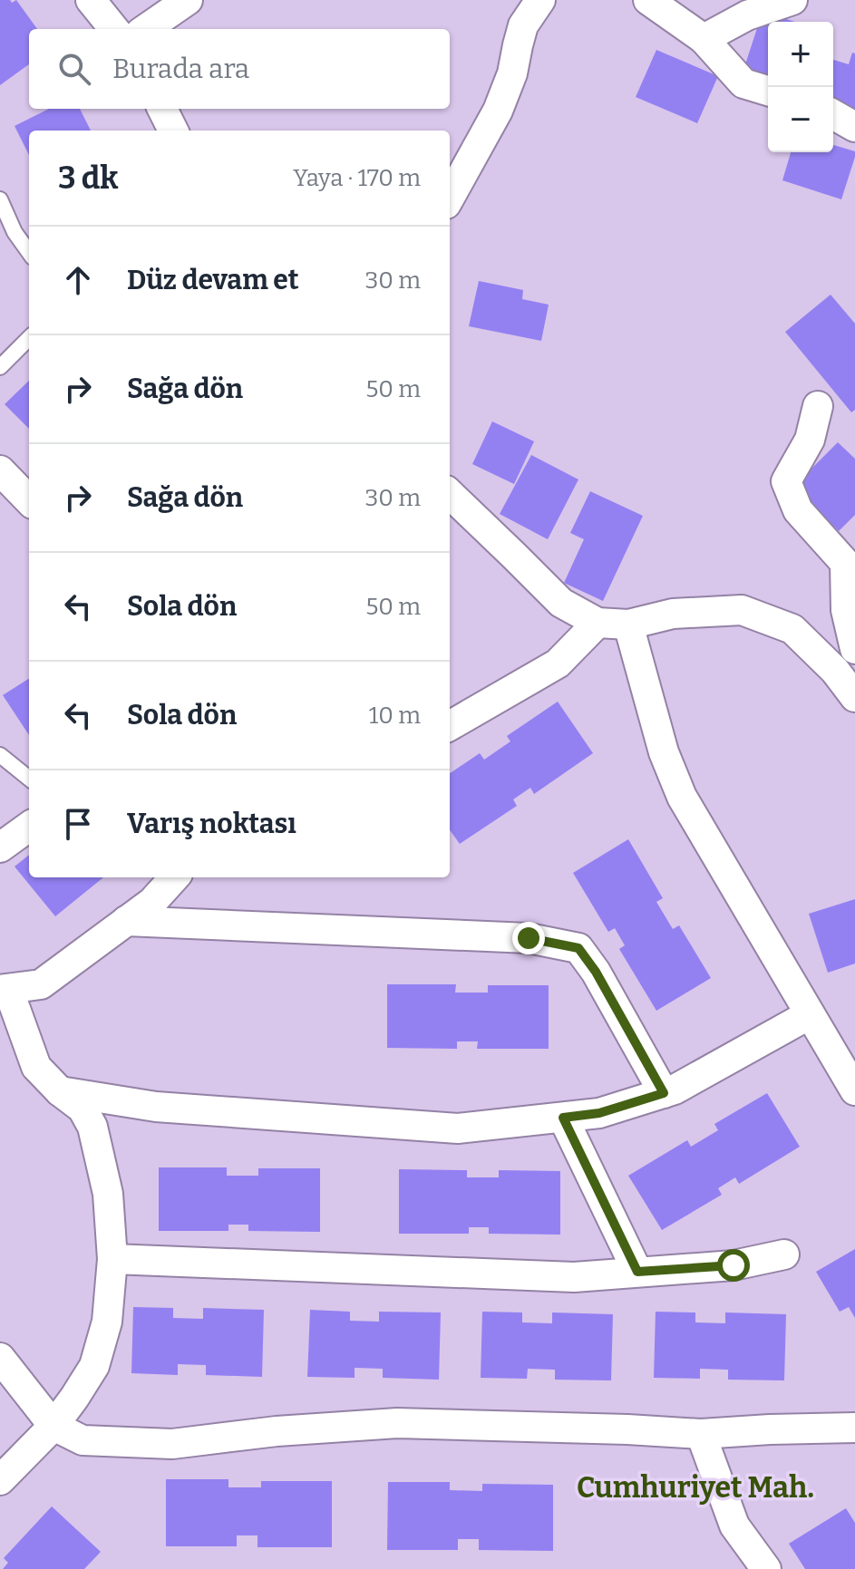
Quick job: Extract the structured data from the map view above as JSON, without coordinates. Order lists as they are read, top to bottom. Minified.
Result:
{"districts":["Cumhuriyet Mah."],"page":{"map_buttons":["+","−"],"search":"Burada ara","heading":["3 dk","Yaya · 170 m"],"list":[["Düz devam et","30 m"],["Sağa dön","50 m"],["Sağa dön","30 m"],["Sola dön","50 m"],["Sola dön","10 m"],"Varış noktası"]}}
